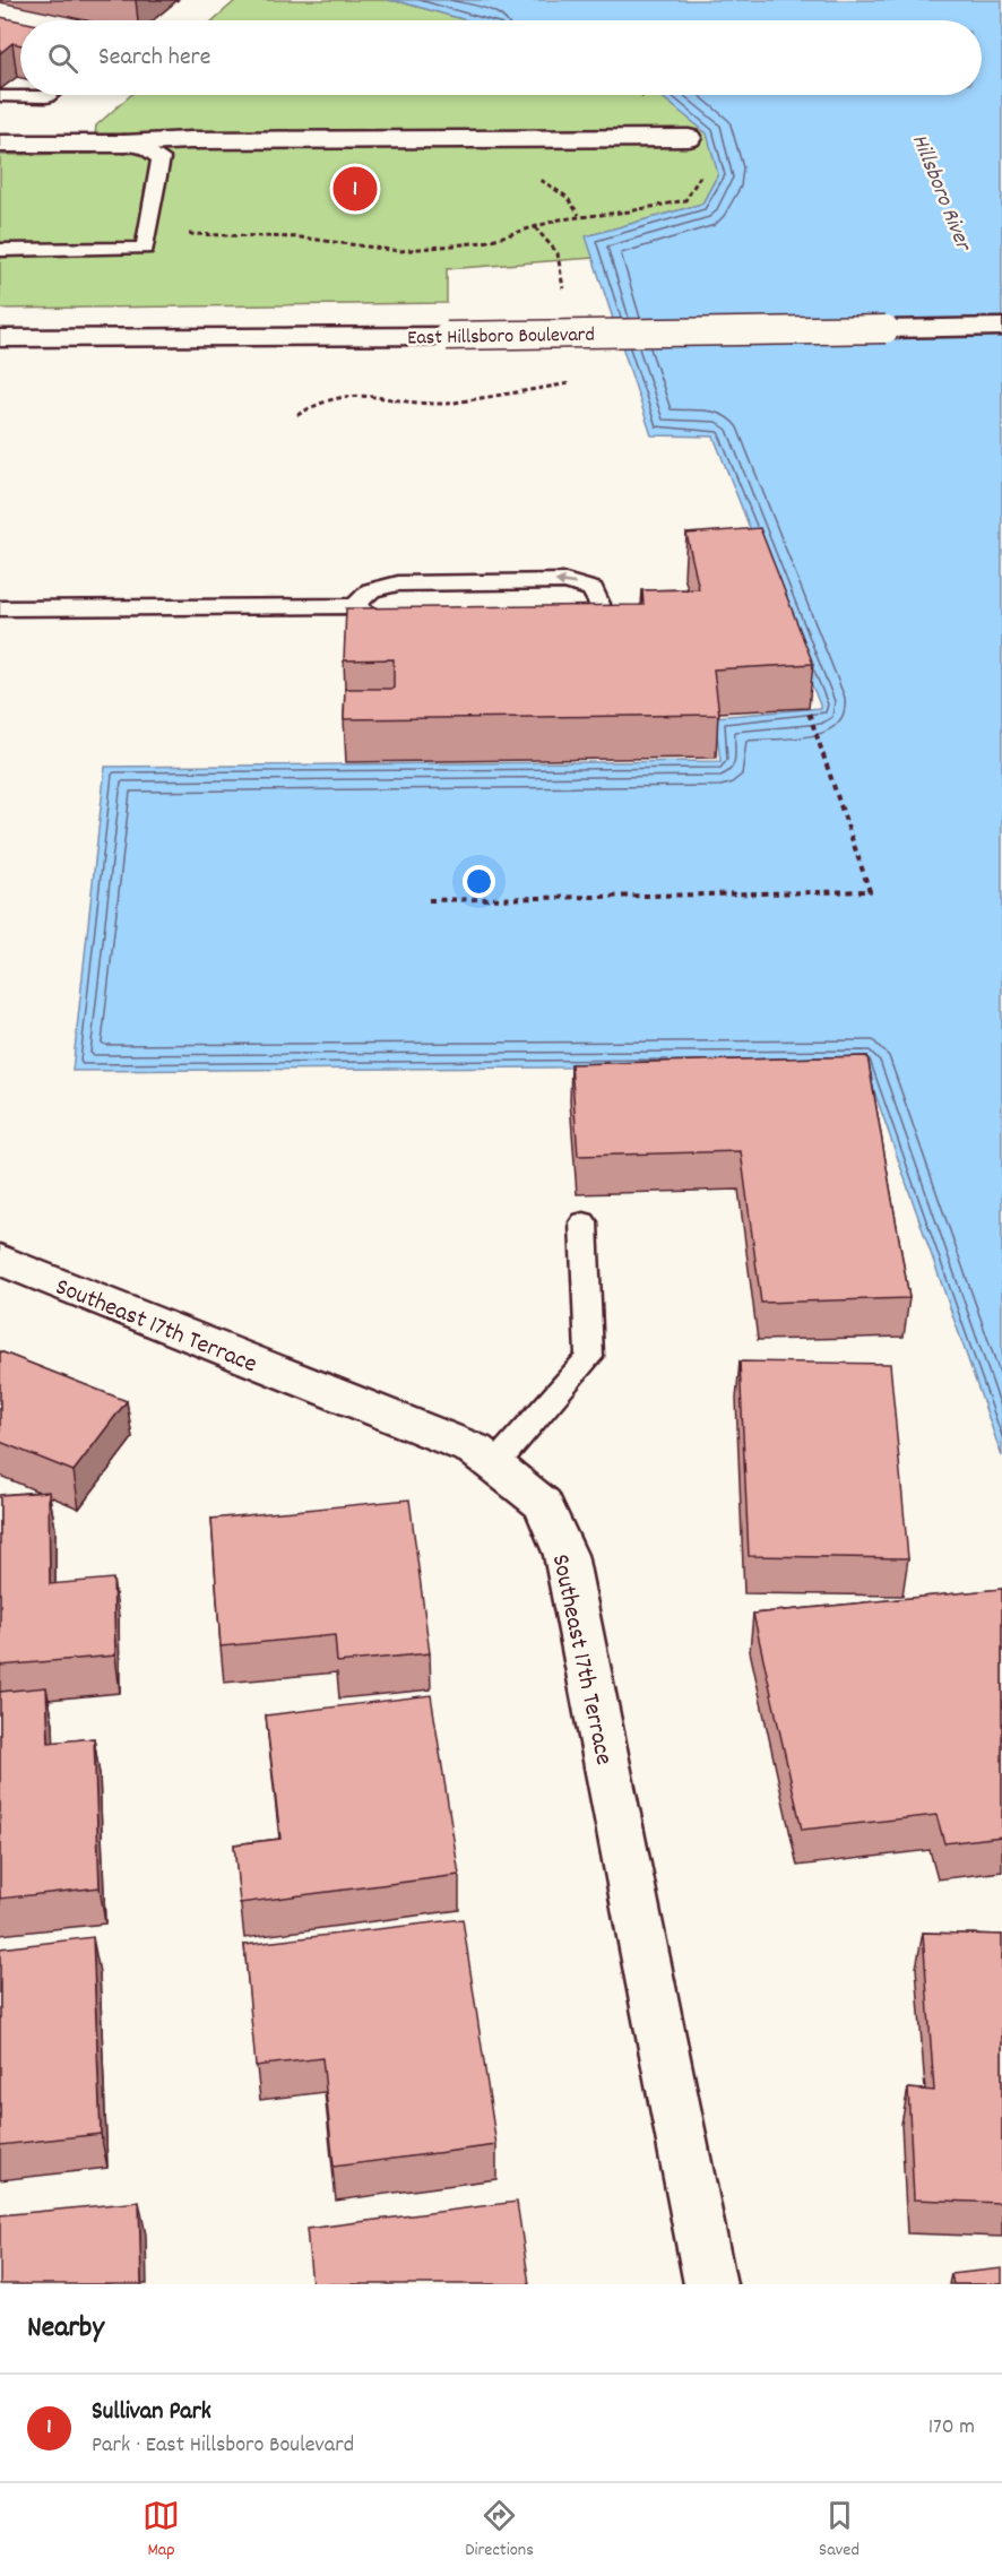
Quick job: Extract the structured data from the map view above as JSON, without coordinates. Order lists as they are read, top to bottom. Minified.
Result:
{"streets":{"street":["East Hillsboro Boulevard","Southeast 17th Terrace"]},"water":["Hillsboro River"],"page":{"search":"Search here","pins":"1","heading":"Nearby","list":[{"mark":"1","name":"Sullivan Park","note":"Park · East Hillsboro Boulevard","value":"170 m"}],"nav":["Map","Directions","Saved"]}}
